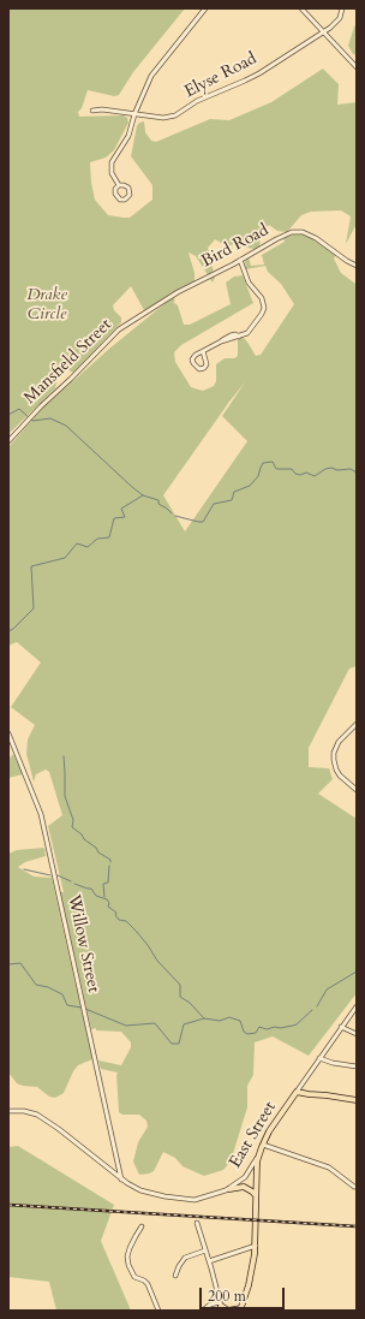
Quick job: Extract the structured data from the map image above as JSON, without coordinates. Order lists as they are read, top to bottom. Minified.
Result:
{"streets":{"main road":["East Street"],"street":["Elyse Road","Bird Road","Mansfield Street","Willow Street"]},"crossings":[["Bird Road","Mansfield Street"],["Willow Street","East Street"]],"parks":["Drake Circle"],"scale_bar":"200 m"}
